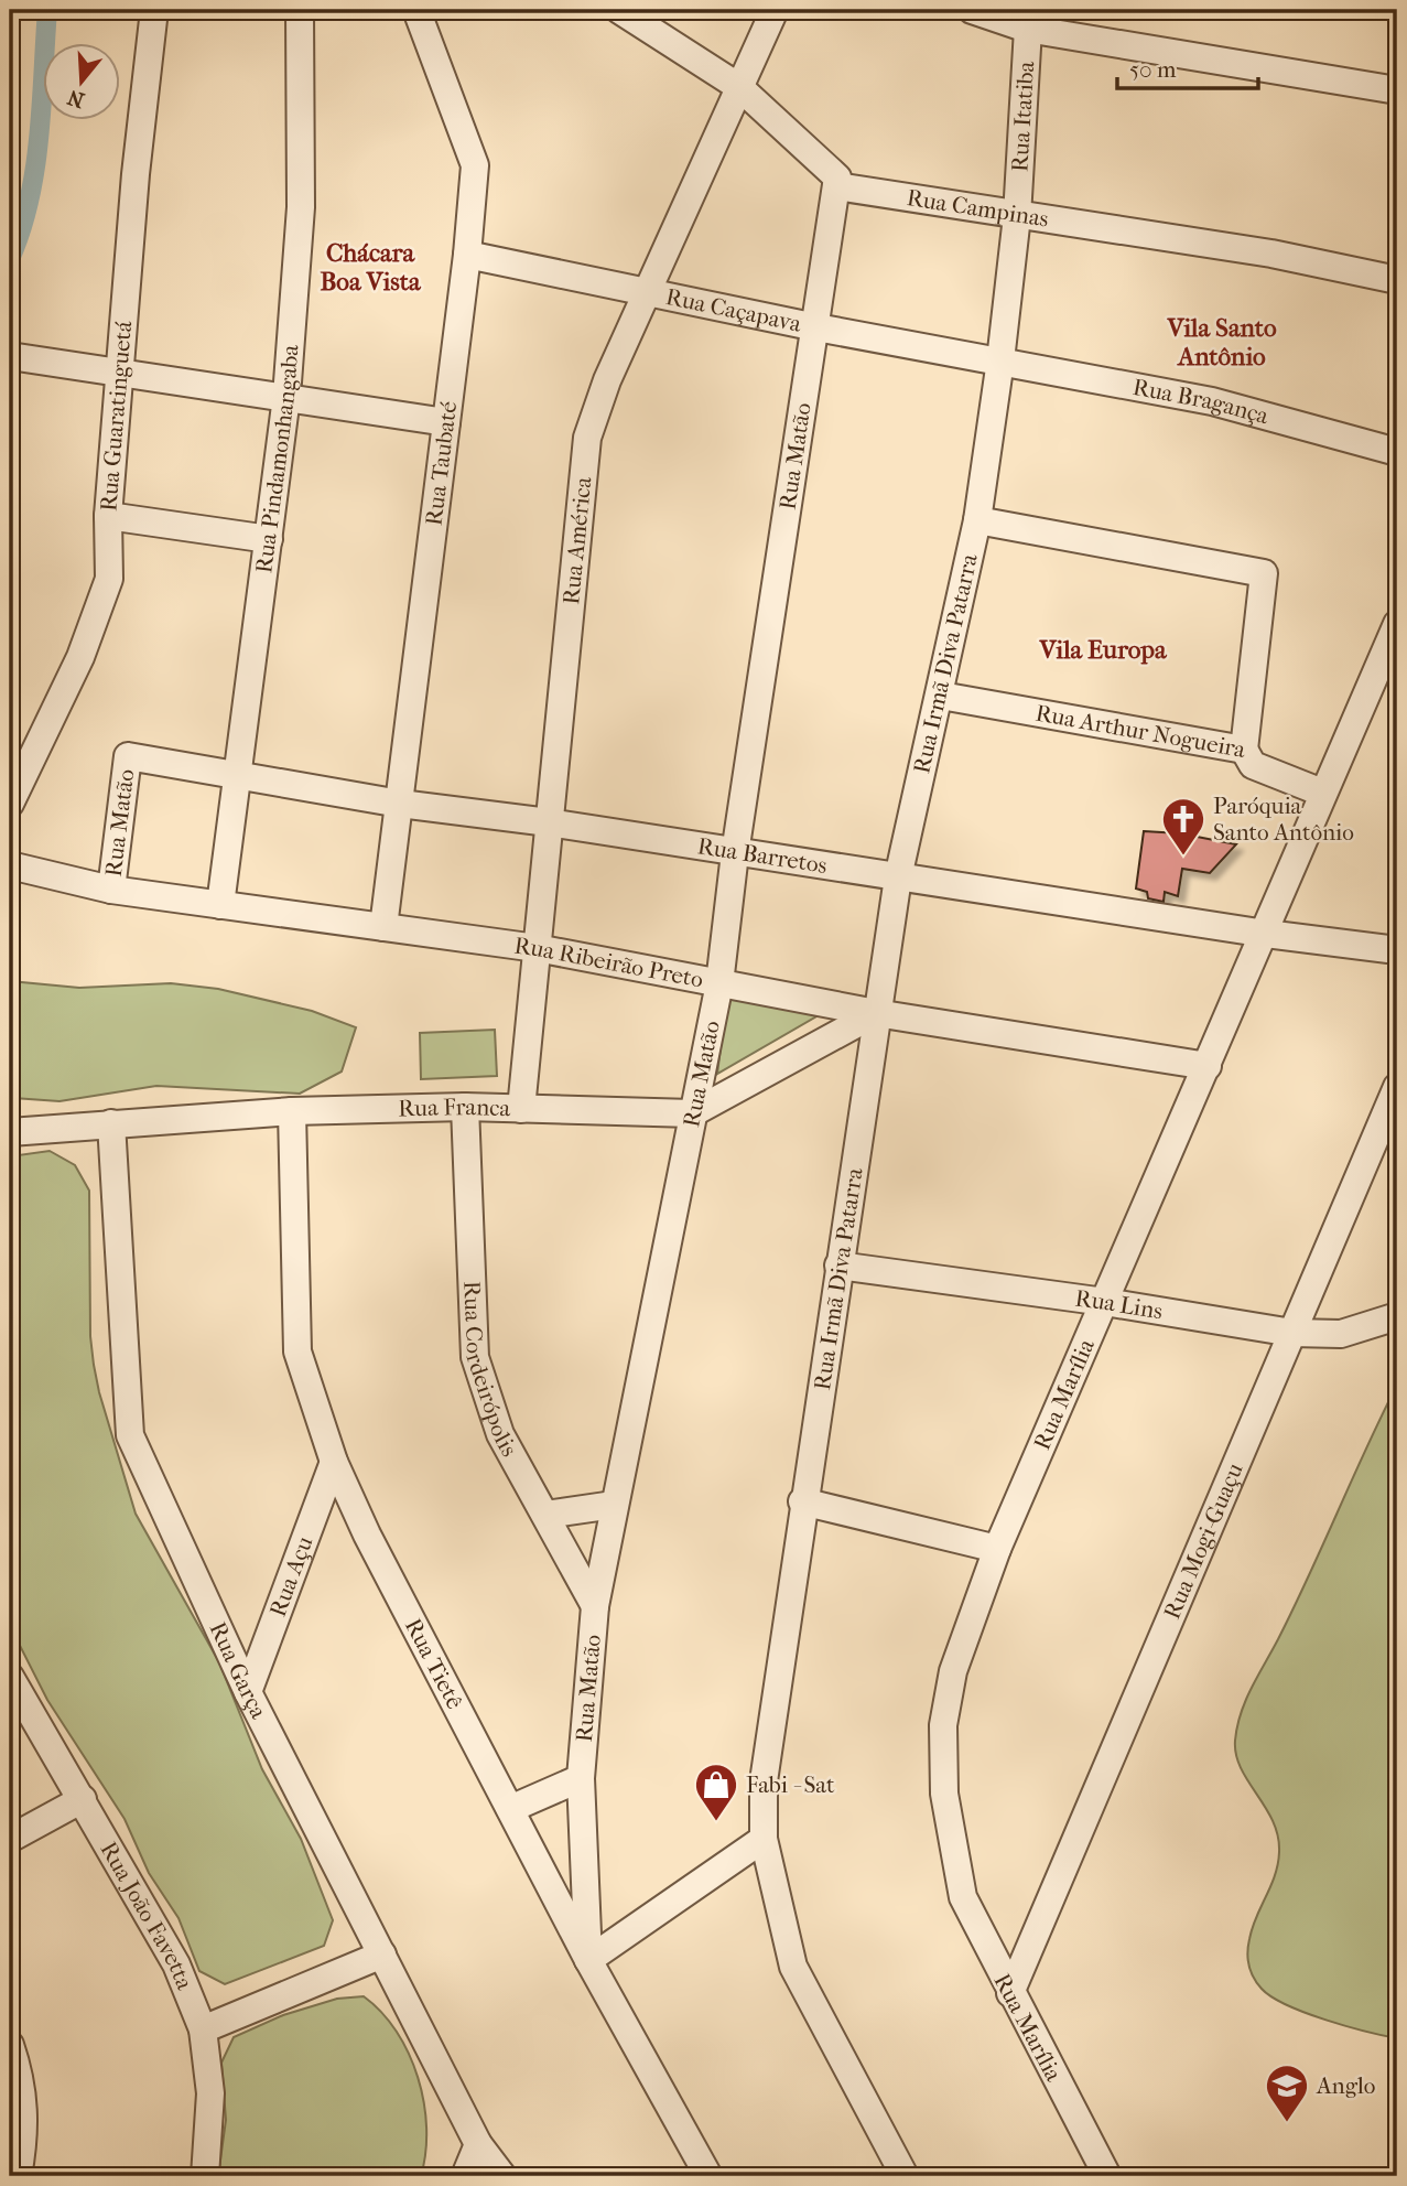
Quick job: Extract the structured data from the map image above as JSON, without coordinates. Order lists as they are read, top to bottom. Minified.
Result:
{"streets":{"street":["Rua Itatiba","Rua Campinas","Rua Caçapava","Rua Bragança","Rua Guaratinguetá","Rua Matão","Rua Pindamonhangaba","Rua Taubaté","Rua América","Rua Irmã Diva Patarra","Rua Arthur Nogueira","Rua Barretos","Rua Ribeirão Preto","Rua Franca","Rua Lins","Rua Cordeirópolis","Rua Marília","Rua Mogi-Guaçu","Rua Açu","Rua Tietê","Rua Garça","Rua João Favetta"]},"crossings":[["Rua Itatiba","Rua Campinas"],["Rua Itatiba","Rua Caçapava"],["Rua Itatiba","Rua Bragança"],["Rua Itatiba","Rua Irmã Diva Patarra"],["Rua Campinas","Rua Matão"],["Rua Caçapava","Rua Bragança"],["Rua Caçapava","Rua Matão"],["Rua Caçapava","Rua Taubaté"],["Rua Caçapava","Rua América"],["Rua Caçapava","Rua Irmã Diva Patarra"],["Rua Bragança","Rua Irmã Diva Patarra"],["Rua Matão","Rua Barretos"],["Rua Matão","Rua Ribeirão Preto"],["Rua Matão","Rua Franca"],["Rua Matão","Rua Cordeirópolis"],["Rua Matão","Rua Tietê"],["Rua Pindamonhangaba","Rua Barretos"],["Rua Pindamonhangaba","Rua Ribeirão Preto"],["Rua Taubaté","Rua Barretos"],["Rua Taubaté","Rua Ribeirão Preto"],["Rua América","Rua Barretos"],["Rua América","Rua Ribeirão Preto"],["Rua América","Rua Franca"],["Rua Irmã Diva Patarra","Rua Arthur Nogueira"],["Rua Irmã Diva Patarra","Rua Barretos"],["Rua Irmã Diva Patarra","Rua Ribeirão Preto"],["Rua Irmã Diva Patarra","Rua Lins"],["Rua Barretos","Rua Marília"],["Rua Ribeirão Preto","Rua Marília"],["Rua Franca","Rua Cordeirópolis"],["Rua Franca","Rua Tietê"],["Rua Franca","Rua Garça"],["Rua Lins","Rua Marília"],["Rua Lins","Rua Mogi-Guaçu"],["Rua Marília","Rua Mogi-Guaçu"],["Rua Açu","Rua Tietê"],["Rua Açu","Rua Garça"]],"districts":["Chácara Boa Vista","Vila Santo Antônio","Vila Europa"],"places":{"church":["Paróquia Santo Antônio"],"shop":["Fabi - Sat"],"school or university":["Anglo"]},"scale_bar":"50 m","north":"bottom"}
